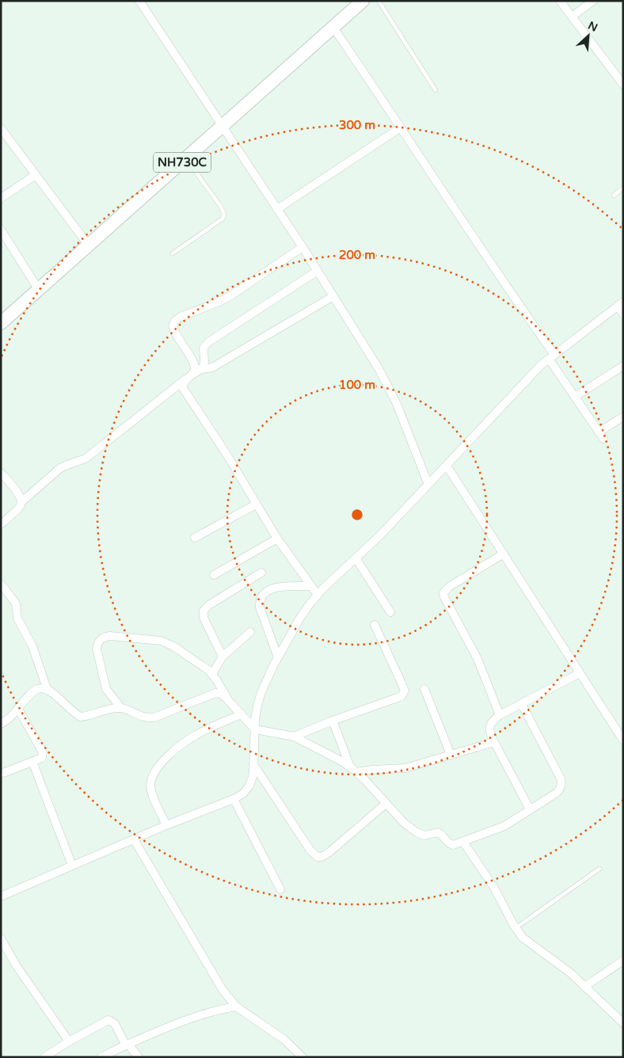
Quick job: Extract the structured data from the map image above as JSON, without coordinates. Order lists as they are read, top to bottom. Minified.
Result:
{"streets":{"highway":["NH730C"]},"north":"top right","rings":["300 m","200 m","100 m"]}
